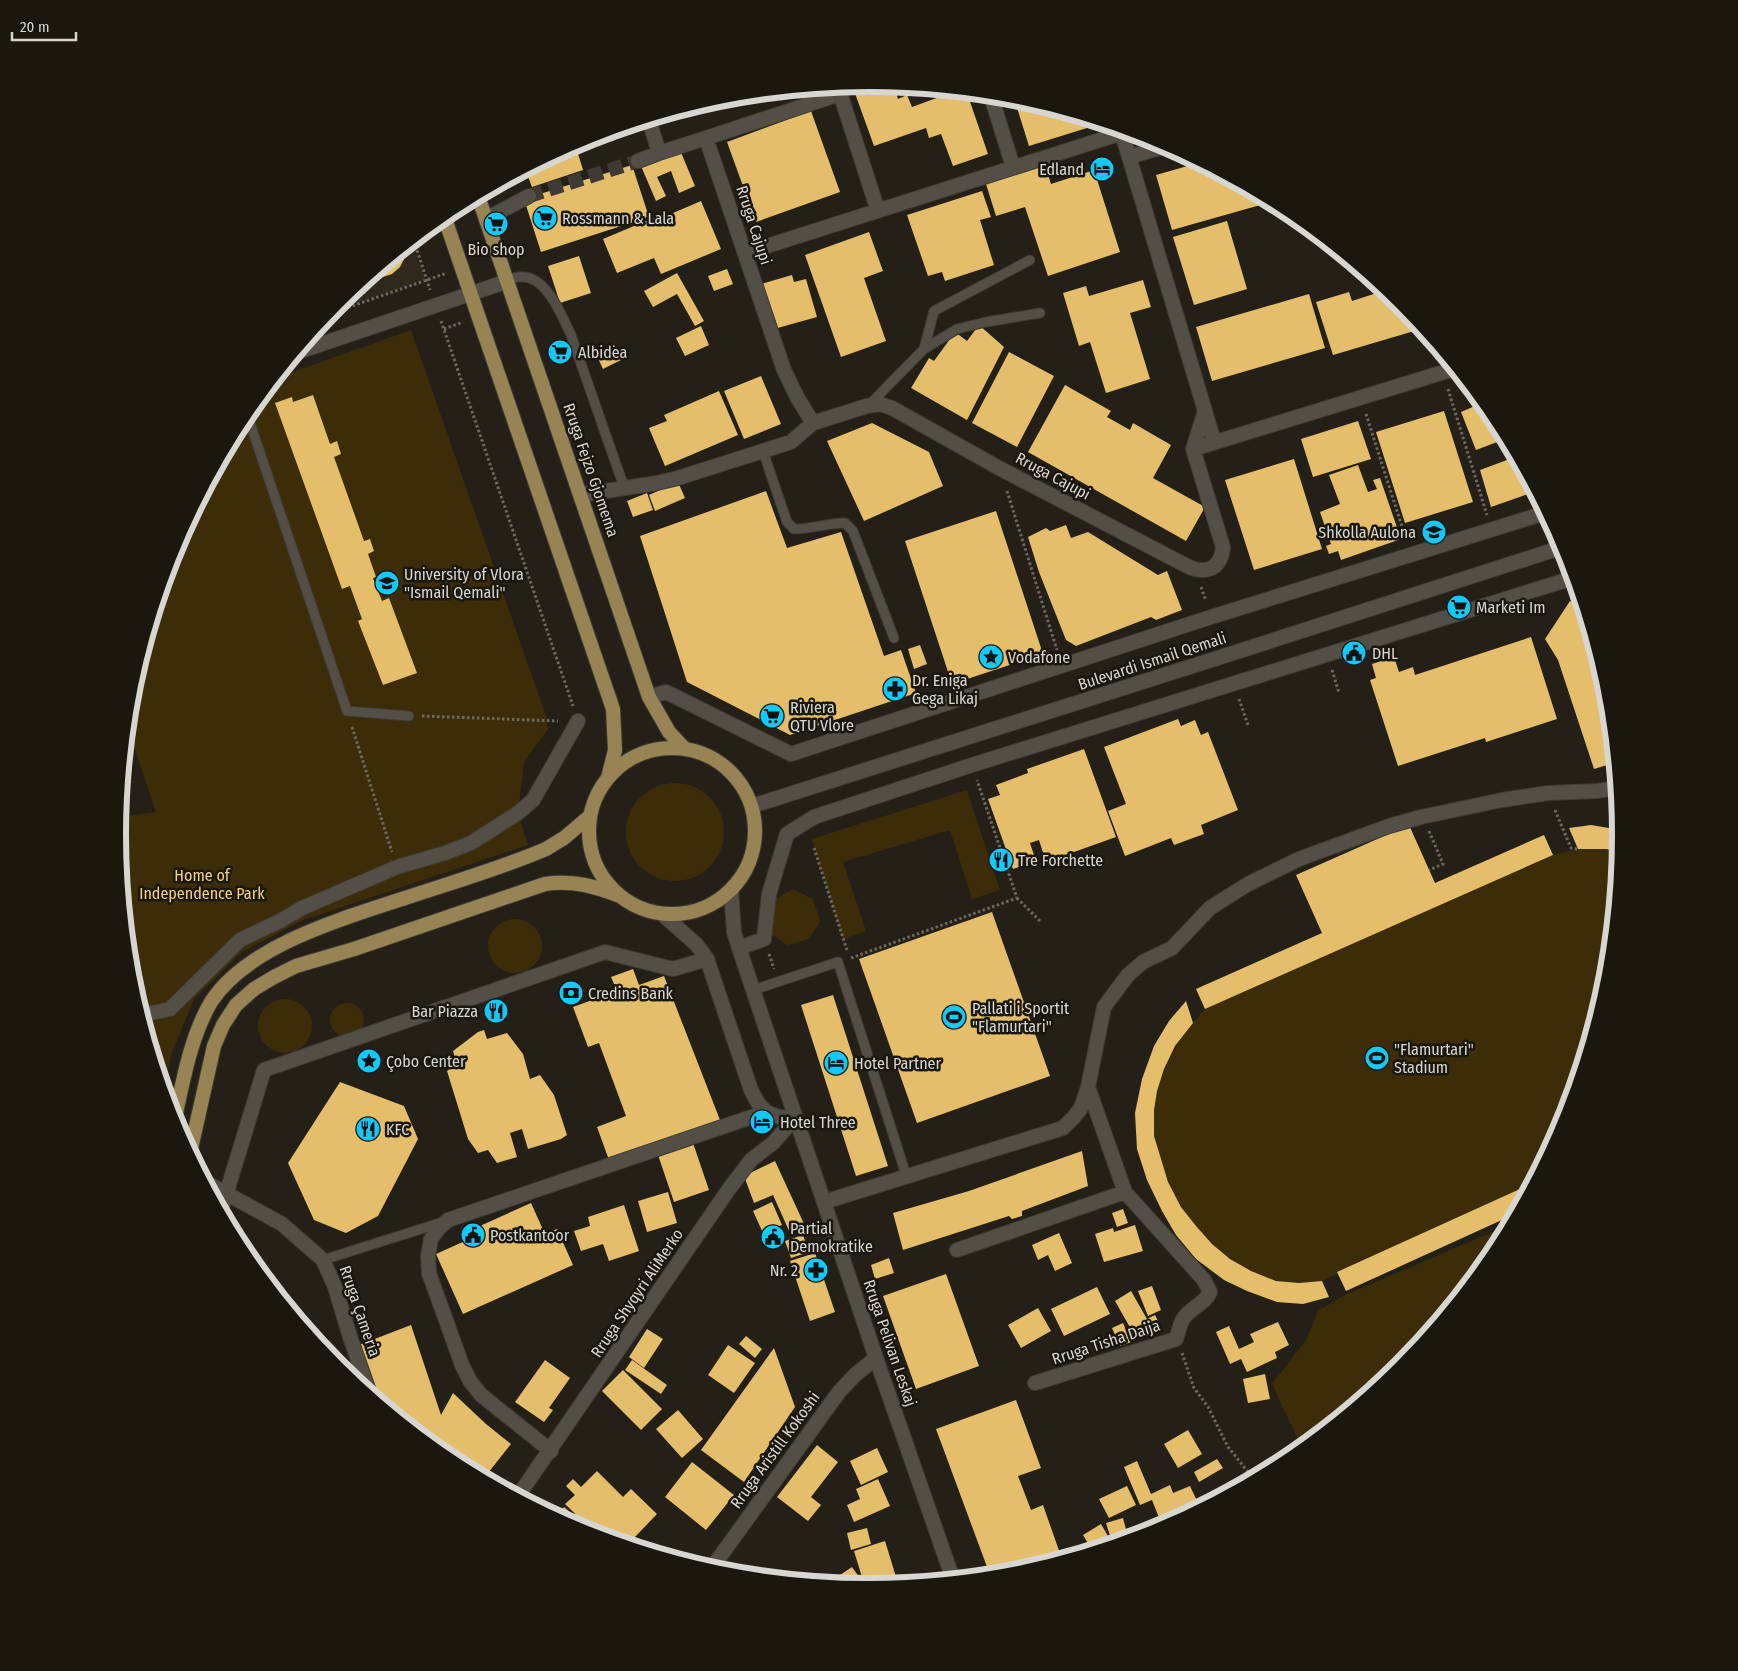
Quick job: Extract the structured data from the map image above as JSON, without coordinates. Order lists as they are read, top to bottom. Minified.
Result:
{"streets":{"main road":["Rruga Fejzo Gjomema"],"street":["Rruga Cajupi","Bulevardi Ismail Qemali","Rruga Shyqyri AliMerko","Rruga Çameria","Rruga Tisha Daija","Rruga Pelivan Leskaj","Rruga Aristill Kokoshi"]},"crossings":[["Rruga Fejzo Gjomema","Bulevardi Ismail Qemali"],["Rruga Fejzo Gjomema","Rruga Pelivan Leskaj"],["Bulevardi Ismail Qemali","Rruga Pelivan Leskaj"],["Rruga Shyqyri AliMerko","Rruga Pelivan Leskaj"],["Rruga Pelivan Leskaj","Rruga Aristill Kokoshi"]],"parks":["Home of Independence Park"],"places":{"hotel":["Edland","Hotel Partner","Hotel Three"],"supermarket":["Rossmann & Lala","Bio shop","Albidea","Marketi Im","Riviera QTU Vlore"],"school or university":["Shkolla Aulona","University of Vlora \"Ismail Qemali\""],"public building":["DHL","Postkantoor","Partial Demokratike"],"place":["Vodafone","Çobo Center"],"pharmacy":["Dr. Eniga Gega Likaj","Nr. 2"],"restaurant":["Tre Forchette","Bar Piazza","KFC"],"bank":["Credins Bank"],"sports":["Pallati i Sportit \"Flamurtari\"","\"Flamurtari\" Stadium"]},"scale_bar":"20 m"}
